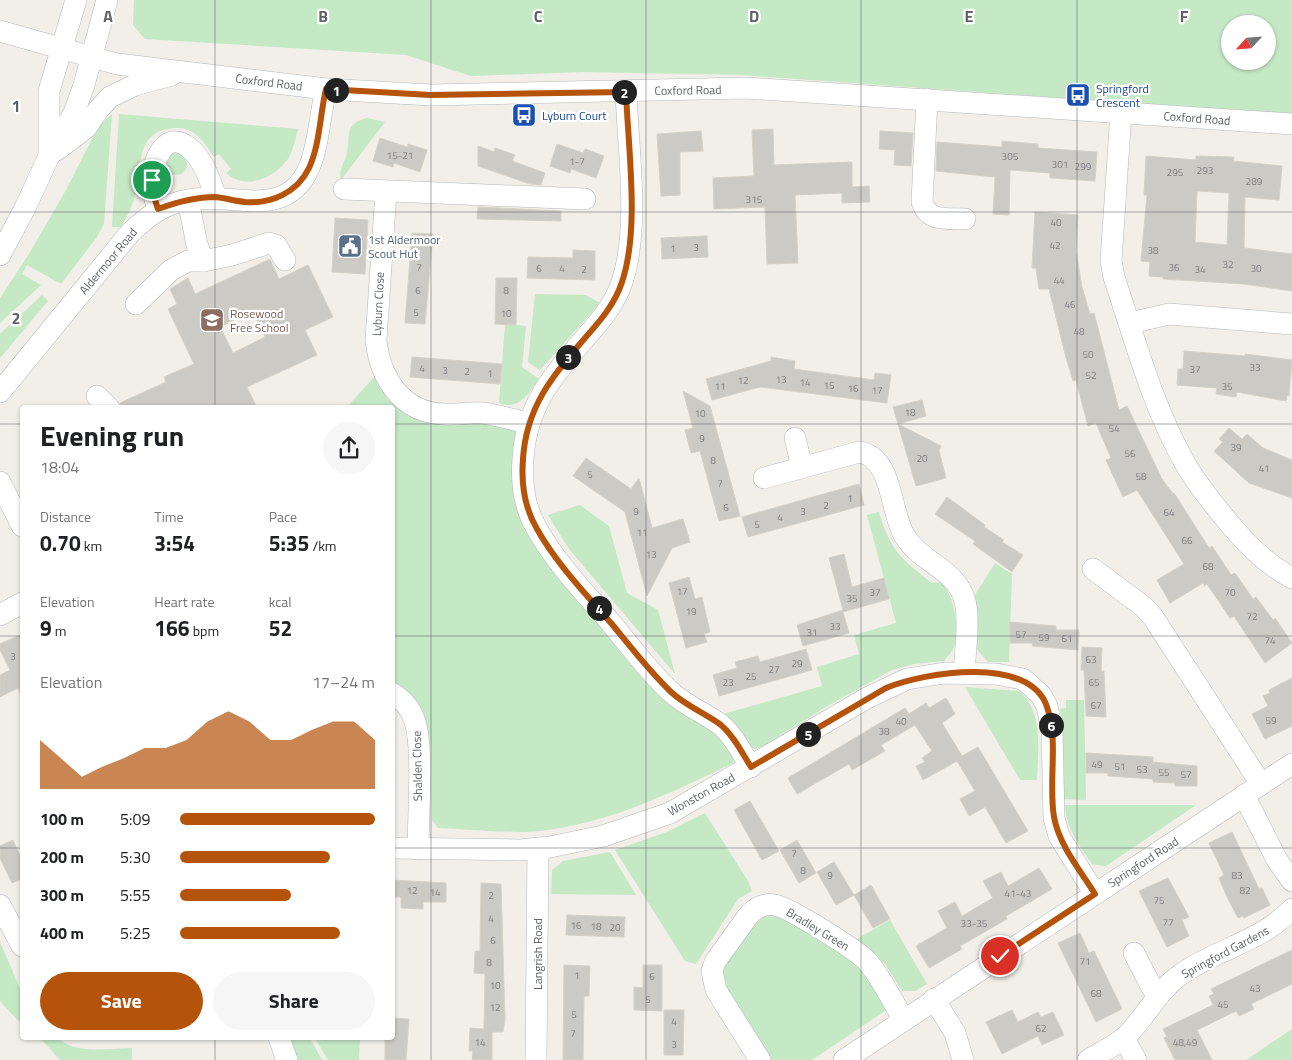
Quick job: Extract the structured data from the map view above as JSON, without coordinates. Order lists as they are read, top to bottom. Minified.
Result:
{"streets":{"street":["Coxford Road","Aldermoor Road","Lyburn Close","Shalden Close","Wonston Road","Springford Road","Bradley Green","Springford Gardens","Langrish Road"]},"crossings":[["Coxford Road","Aldermoor Road"],["Shalden Close","Wonston Road"],["Wonston Road","Springford Road"],["Wonston Road","Langrish Road"],["Springford Road","Bradley Green"]],"places":{"bus stop":["Springford Crescent","Lyburn Court"],"public building":["1st Aldermoor Scout Hut"],"school or university":["Rosewood Free School"]},"house_numbers":["15-21","305","1-7","301","299","293","295","289","315","40","42","3","1","38","32","7","36","6","4","30","2","34","44","6","8","46","5","10","48","50","33","4","37","3","2","1","52","13","12","14","15","11","35","16","17","18","10","54","9","39","56","20","8","41","5","58","7","1","2","6","9","3","64","4","5","11","66","13","68","17","37","70","35","19","72","33","31","57","59","61","74","3","63","29","27","25","23","65","67","59","40","38","49","51","53","55","57","7","8","9","83","12","82","14","41-43","2","75","4","77","33-35","16","18","20","6","71","8","1","6","10","43","68","5","45","12","5","4","62","7","14","48,49","3"],"north":"bottom left","page":{"pins":["1","2","3","4","6","5"],"heading":["Evening run","18:04"],"stats":[["Distance","0.70 km"],["Time","3:54"],["Pace","5:35 /km"],["Elevation","9 m"],["Heart rate","166 bpm"],["kcal","52"]],"chart":["Elevation","17–24 m"],"list":[{"name":"100 m","note":"5:09"},{"name":"200 m","note":"5:30"},{"name":"300 m","note":"5:55"},{"name":"400 m","note":"5:25"}],"buttons":["Save","Share"]},"grid":{"columns":["A","B","C","D","E","F"],"rows":["1","2"]}}
